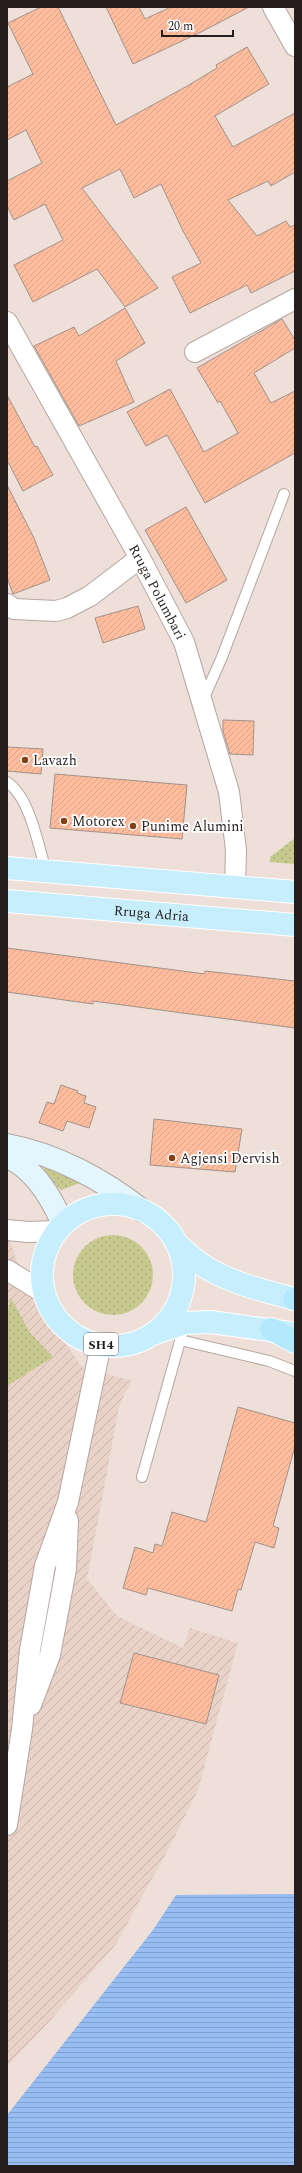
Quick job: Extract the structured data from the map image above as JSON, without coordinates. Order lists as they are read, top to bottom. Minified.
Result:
{"streets":{"main road":["Rruga Adria","SH4"],"street":["Rruga Polumbari"]},"places":["Lavazh","Motorex","Punime Alumini","Agjensi Dervish"],"scale_bar":"20 m"}
